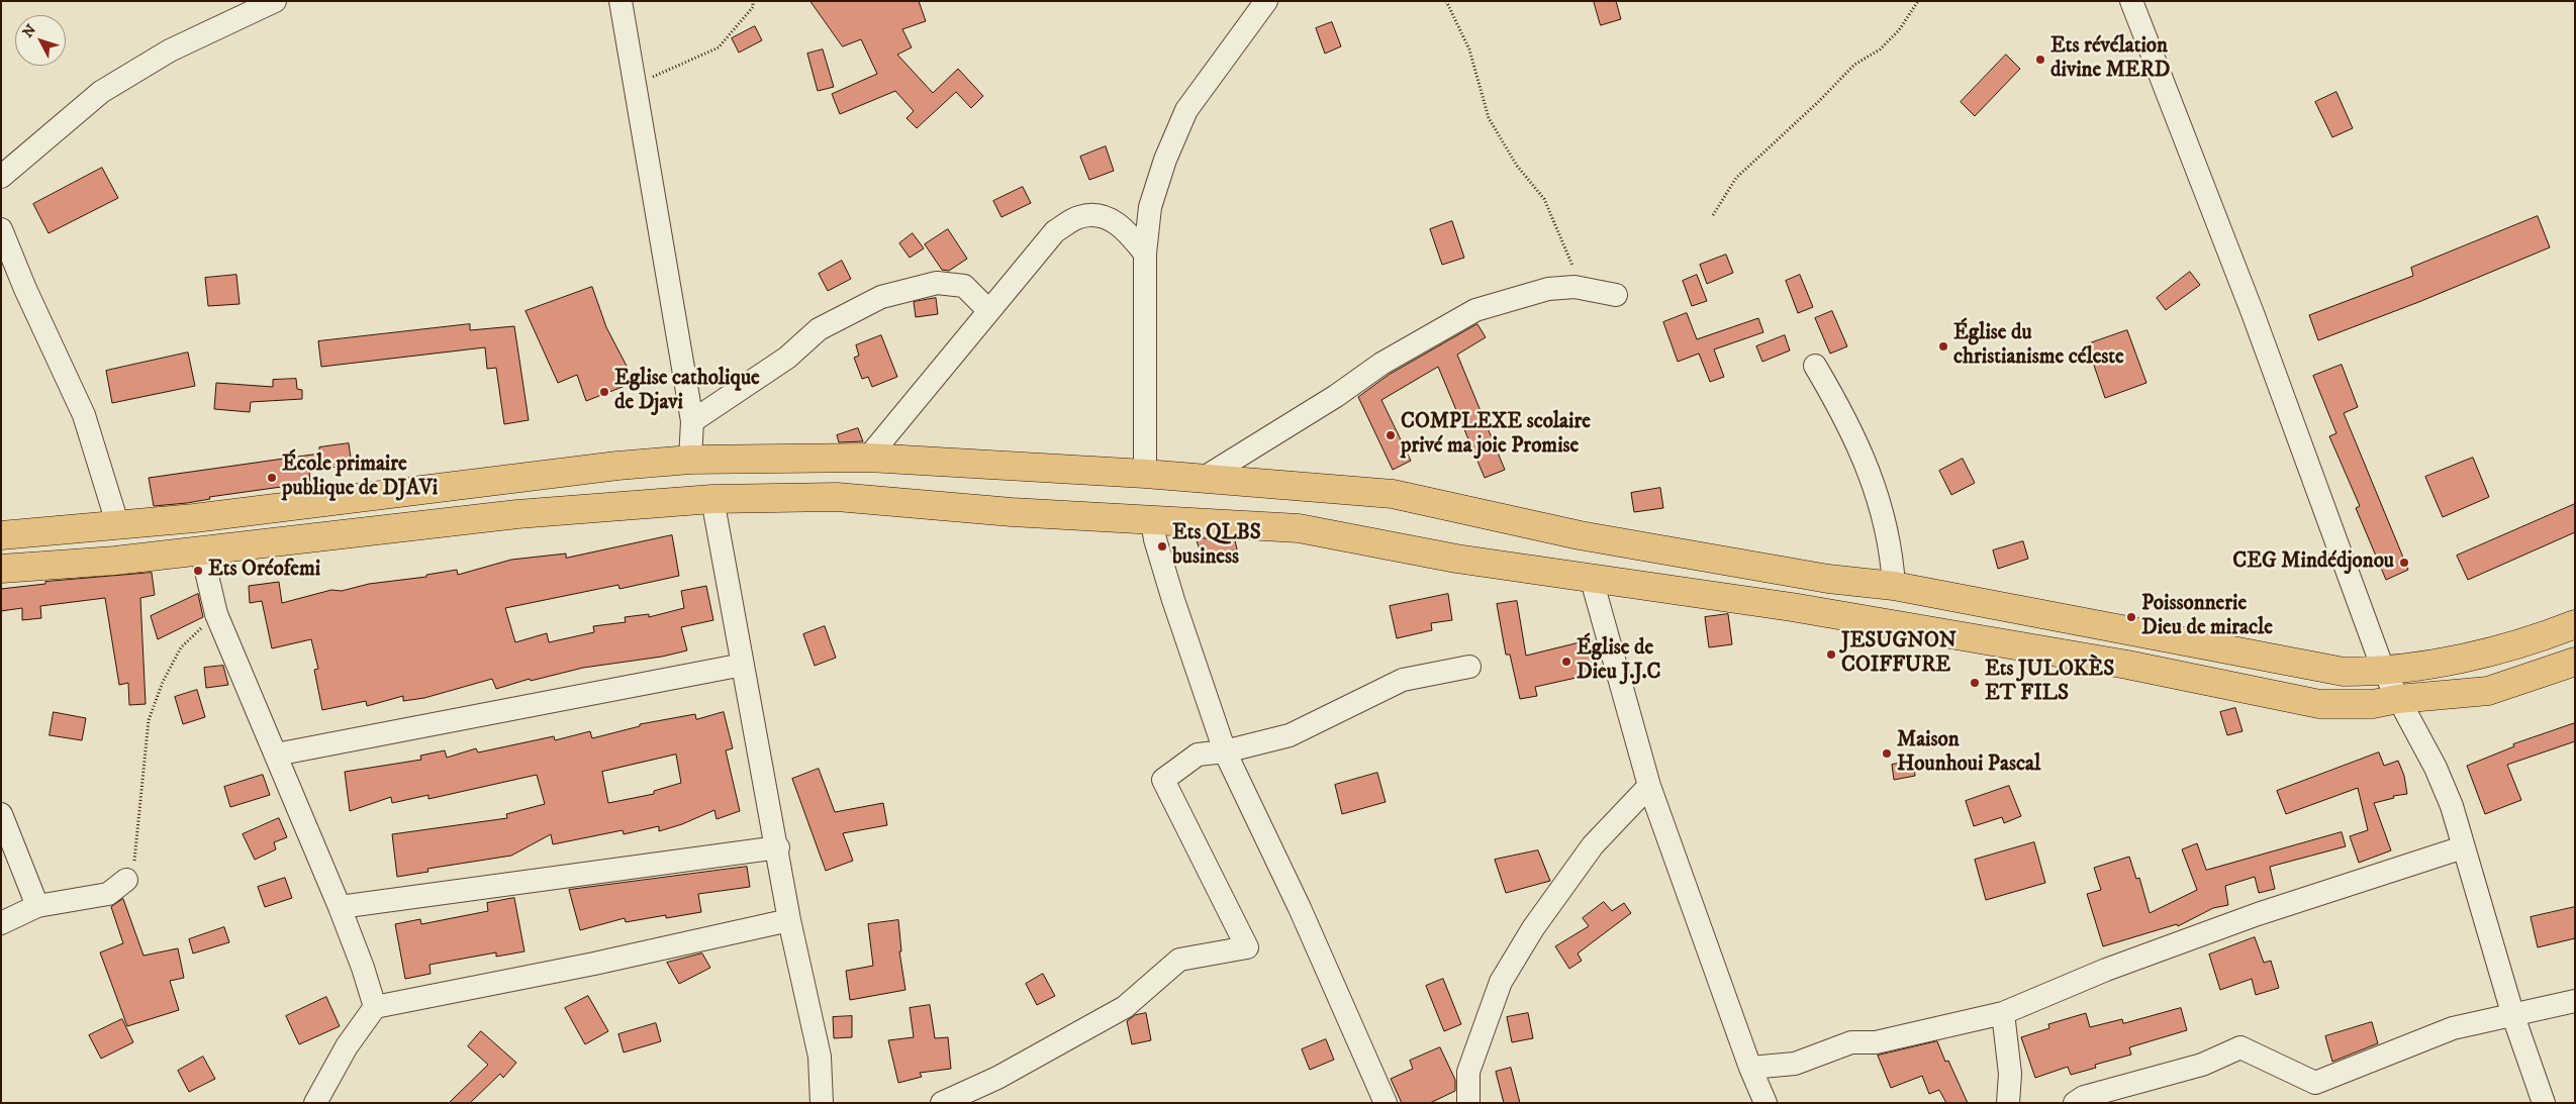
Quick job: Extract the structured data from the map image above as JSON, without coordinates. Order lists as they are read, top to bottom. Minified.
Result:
{"places":["Ets révélation divine MERD","Église du christianisme céleste","Eglise catholique de Djavi","COMPLEXE scolaire privé ma joie Promise","École primaire publique de DJAVi","Ets QLBS business","CEG Mindédjonou","Ets Oréofemi","Poissonnerie Dieu de miracle","JESUGNON COIFFURE","Église de Dieu J.J.C","Ets JULOKÈS ET FILS","Maison Hounhoui Pascal"],"north":"top left"}
